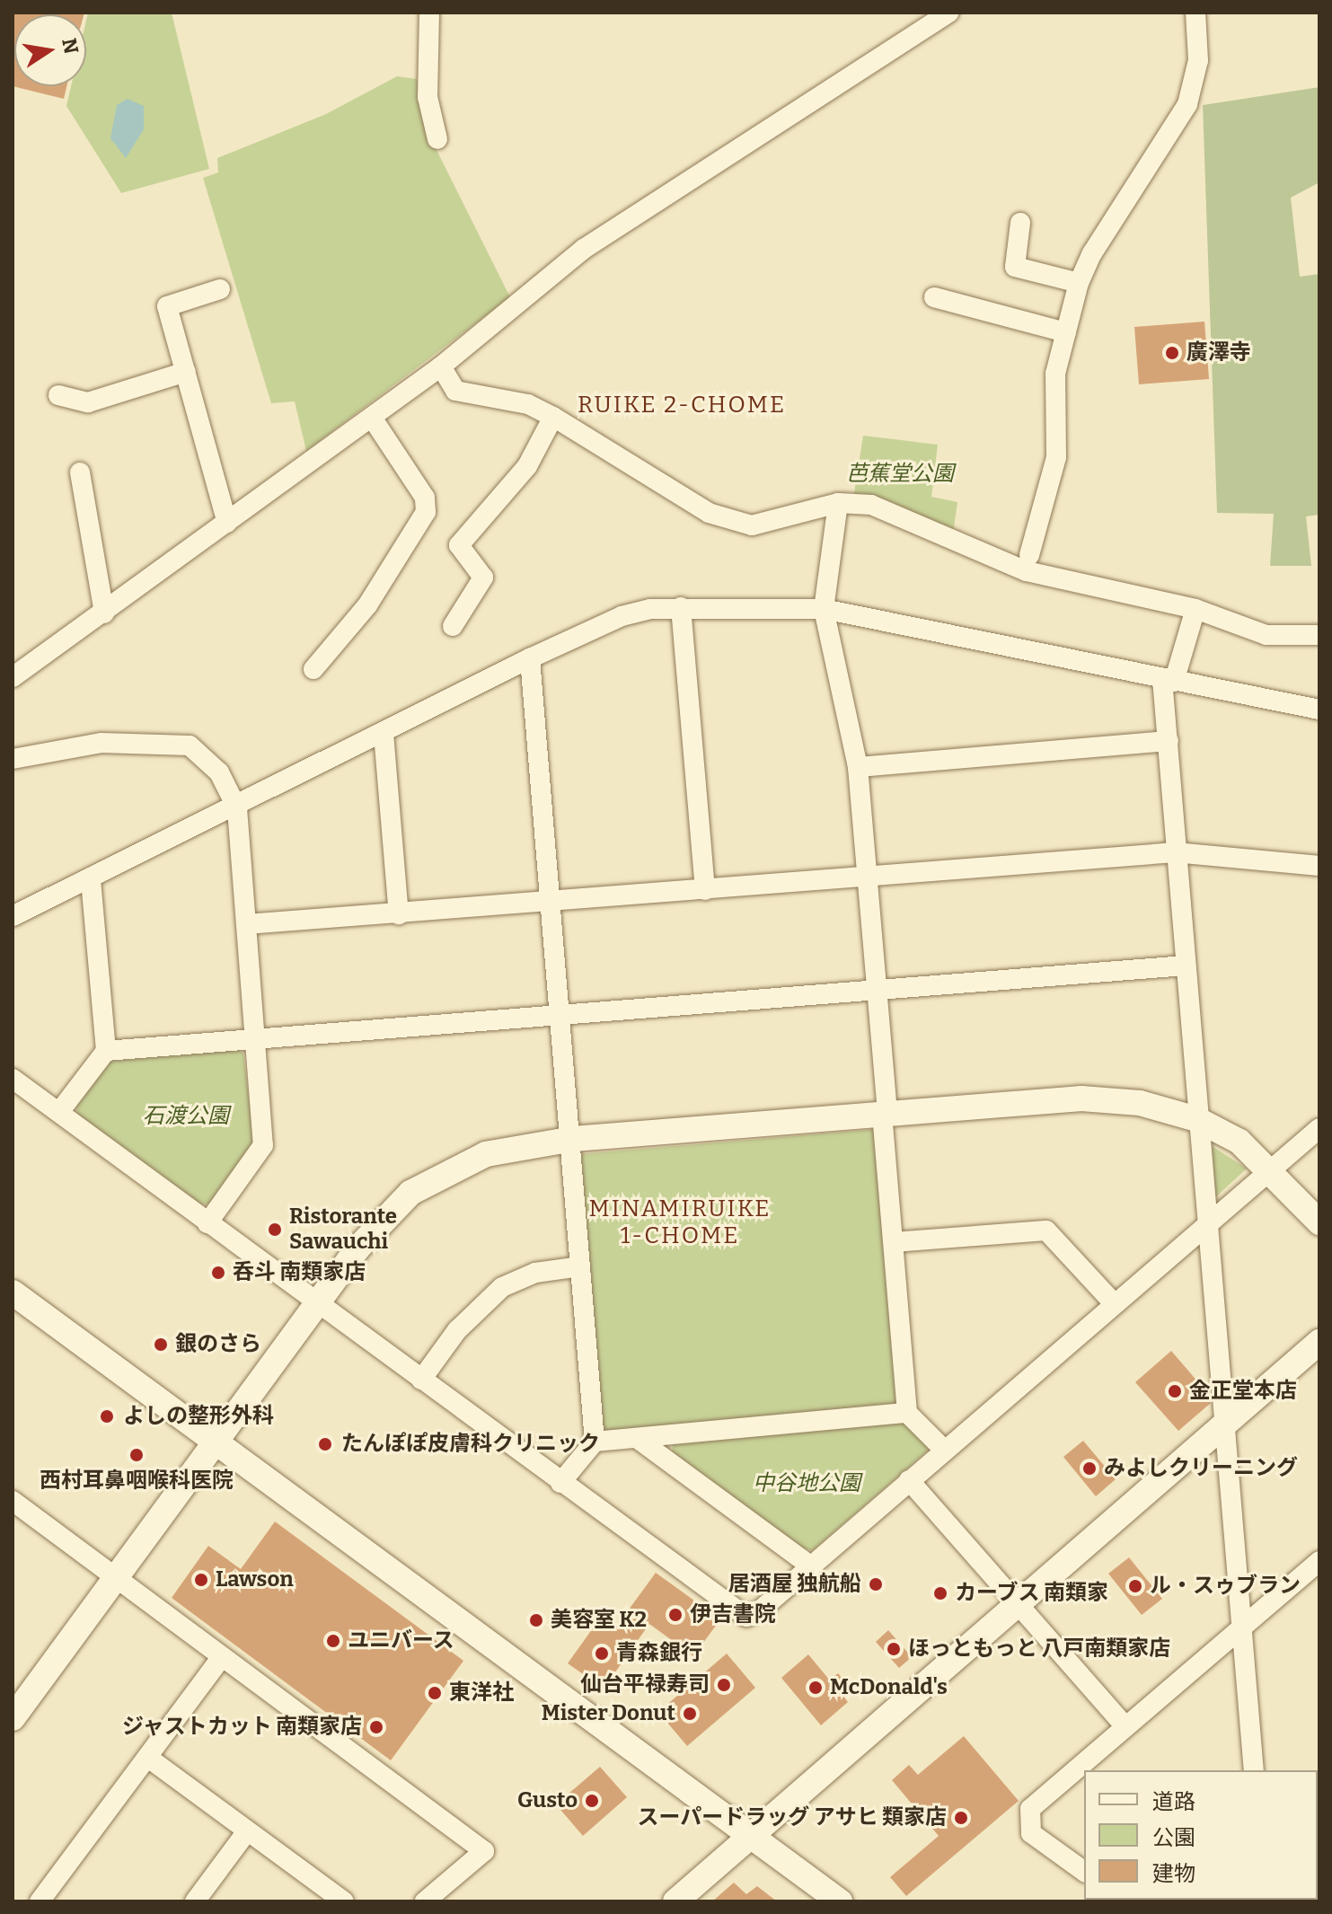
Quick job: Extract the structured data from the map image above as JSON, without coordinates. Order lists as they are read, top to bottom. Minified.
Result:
{"districts":["RUIKE 2-CHOME","MINAMIRUIKE 1-CHOME"],"parks":["芭蕉堂公園","石渡公園","中谷地公園"],"places":["廣澤寺","Ristorante Sawauchi","呑斗 南類家店","銀のさら","金正堂本店","よしの整形外科","たんぽぽ皮膚科クリニック","西村耳鼻咽喉科医院","みよしクリーニング","Lawson","居酒屋 独航船","ル・スゥブラン","カーブス 南類家","伊吉書院","美容室 K2","ユニバース","ほっともっと 八戸南類家店","青森銀行","仙台平禄寿司","McDonald's","東洋社","Mister Donut","ジャストカット 南類家店","Gusto","スーパードラッグ アサヒ 類家店"],"legend":["道路","公園","建物"],"north":"right"}
